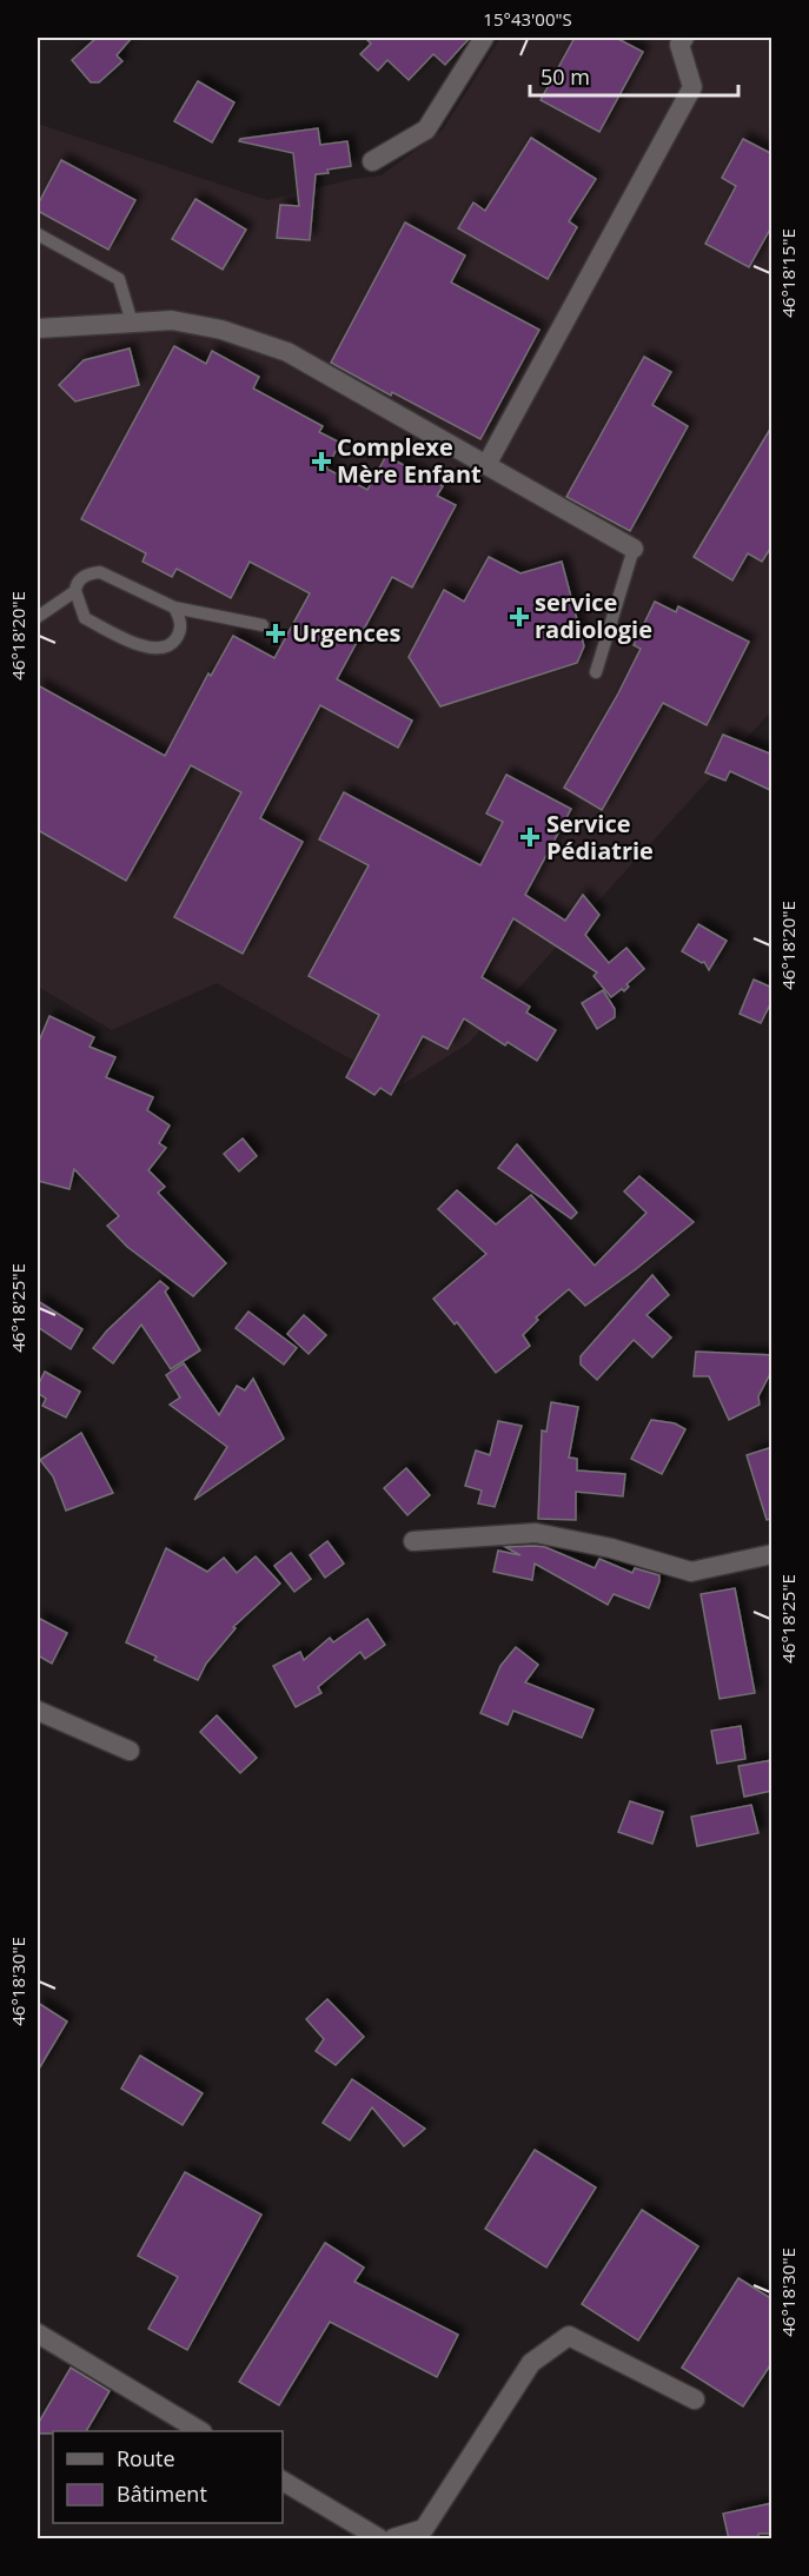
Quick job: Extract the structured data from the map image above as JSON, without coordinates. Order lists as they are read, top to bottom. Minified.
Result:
{"places":{"health":["Complexe Mère Enfant","service radiologie","Urgences","Service Pédiatrie"]},"legend":["Route","Bâtiment"],"scale_bar":"50 m","coordinates":["15°43'00\"S","46°18'15\"E","46°18'20\"E","46°18'25\"E","46°18'30\"E"]}
